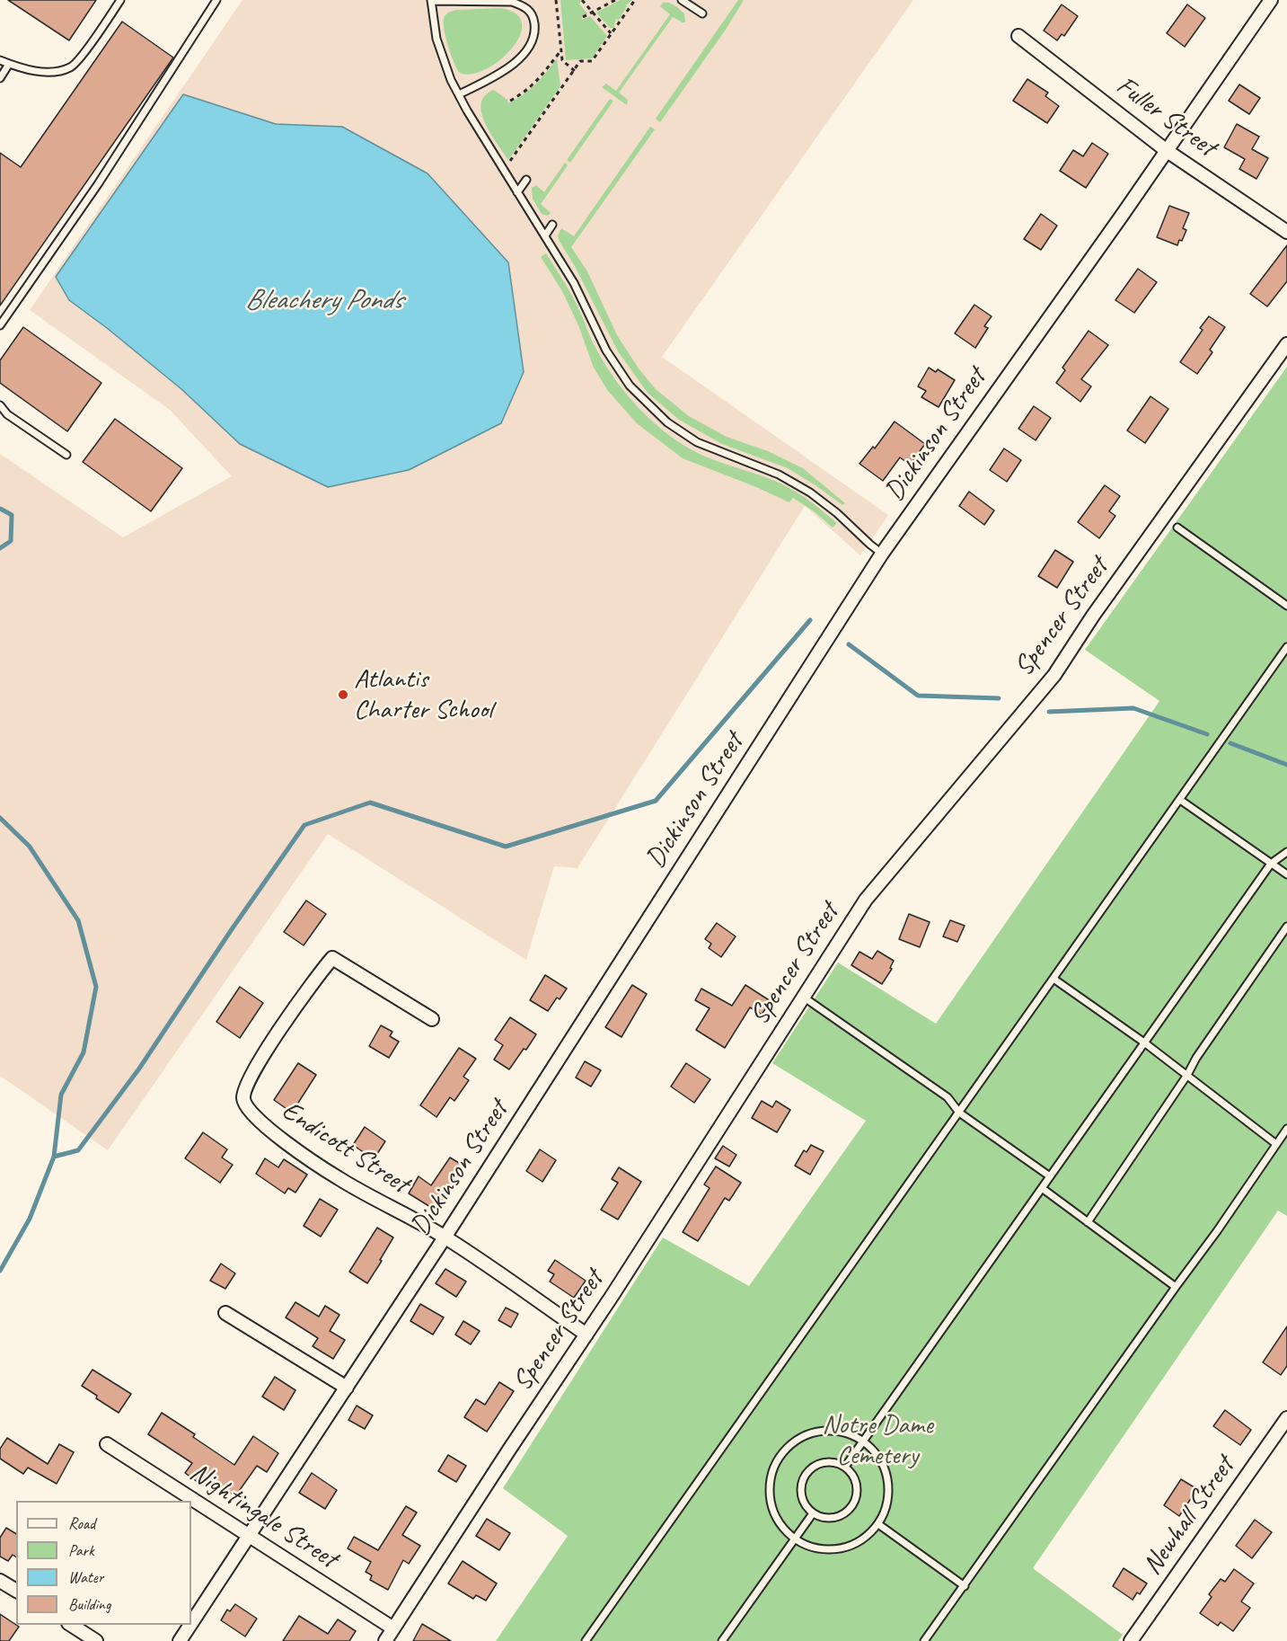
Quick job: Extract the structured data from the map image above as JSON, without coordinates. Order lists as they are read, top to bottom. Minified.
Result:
{"streets":{"street":["Fuller Street","Dickinson Street","Spencer Street","Endicott Street","Nightingale Street","Newhall Street"]},"crossings":[["Fuller Street","Dickinson Street"],["Dickinson Street","Endicott Street"],["Dickinson Street","Nightingale Street"],["Spencer Street","Endicott Street"],["Spencer Street","Nightingale Street"]],"water":["Bleachery Ponds"],"parks":["Notre Dame Cemetery"],"places":["Atlantis Charter School"],"legend":["Road","Park","Water","Building"]}
